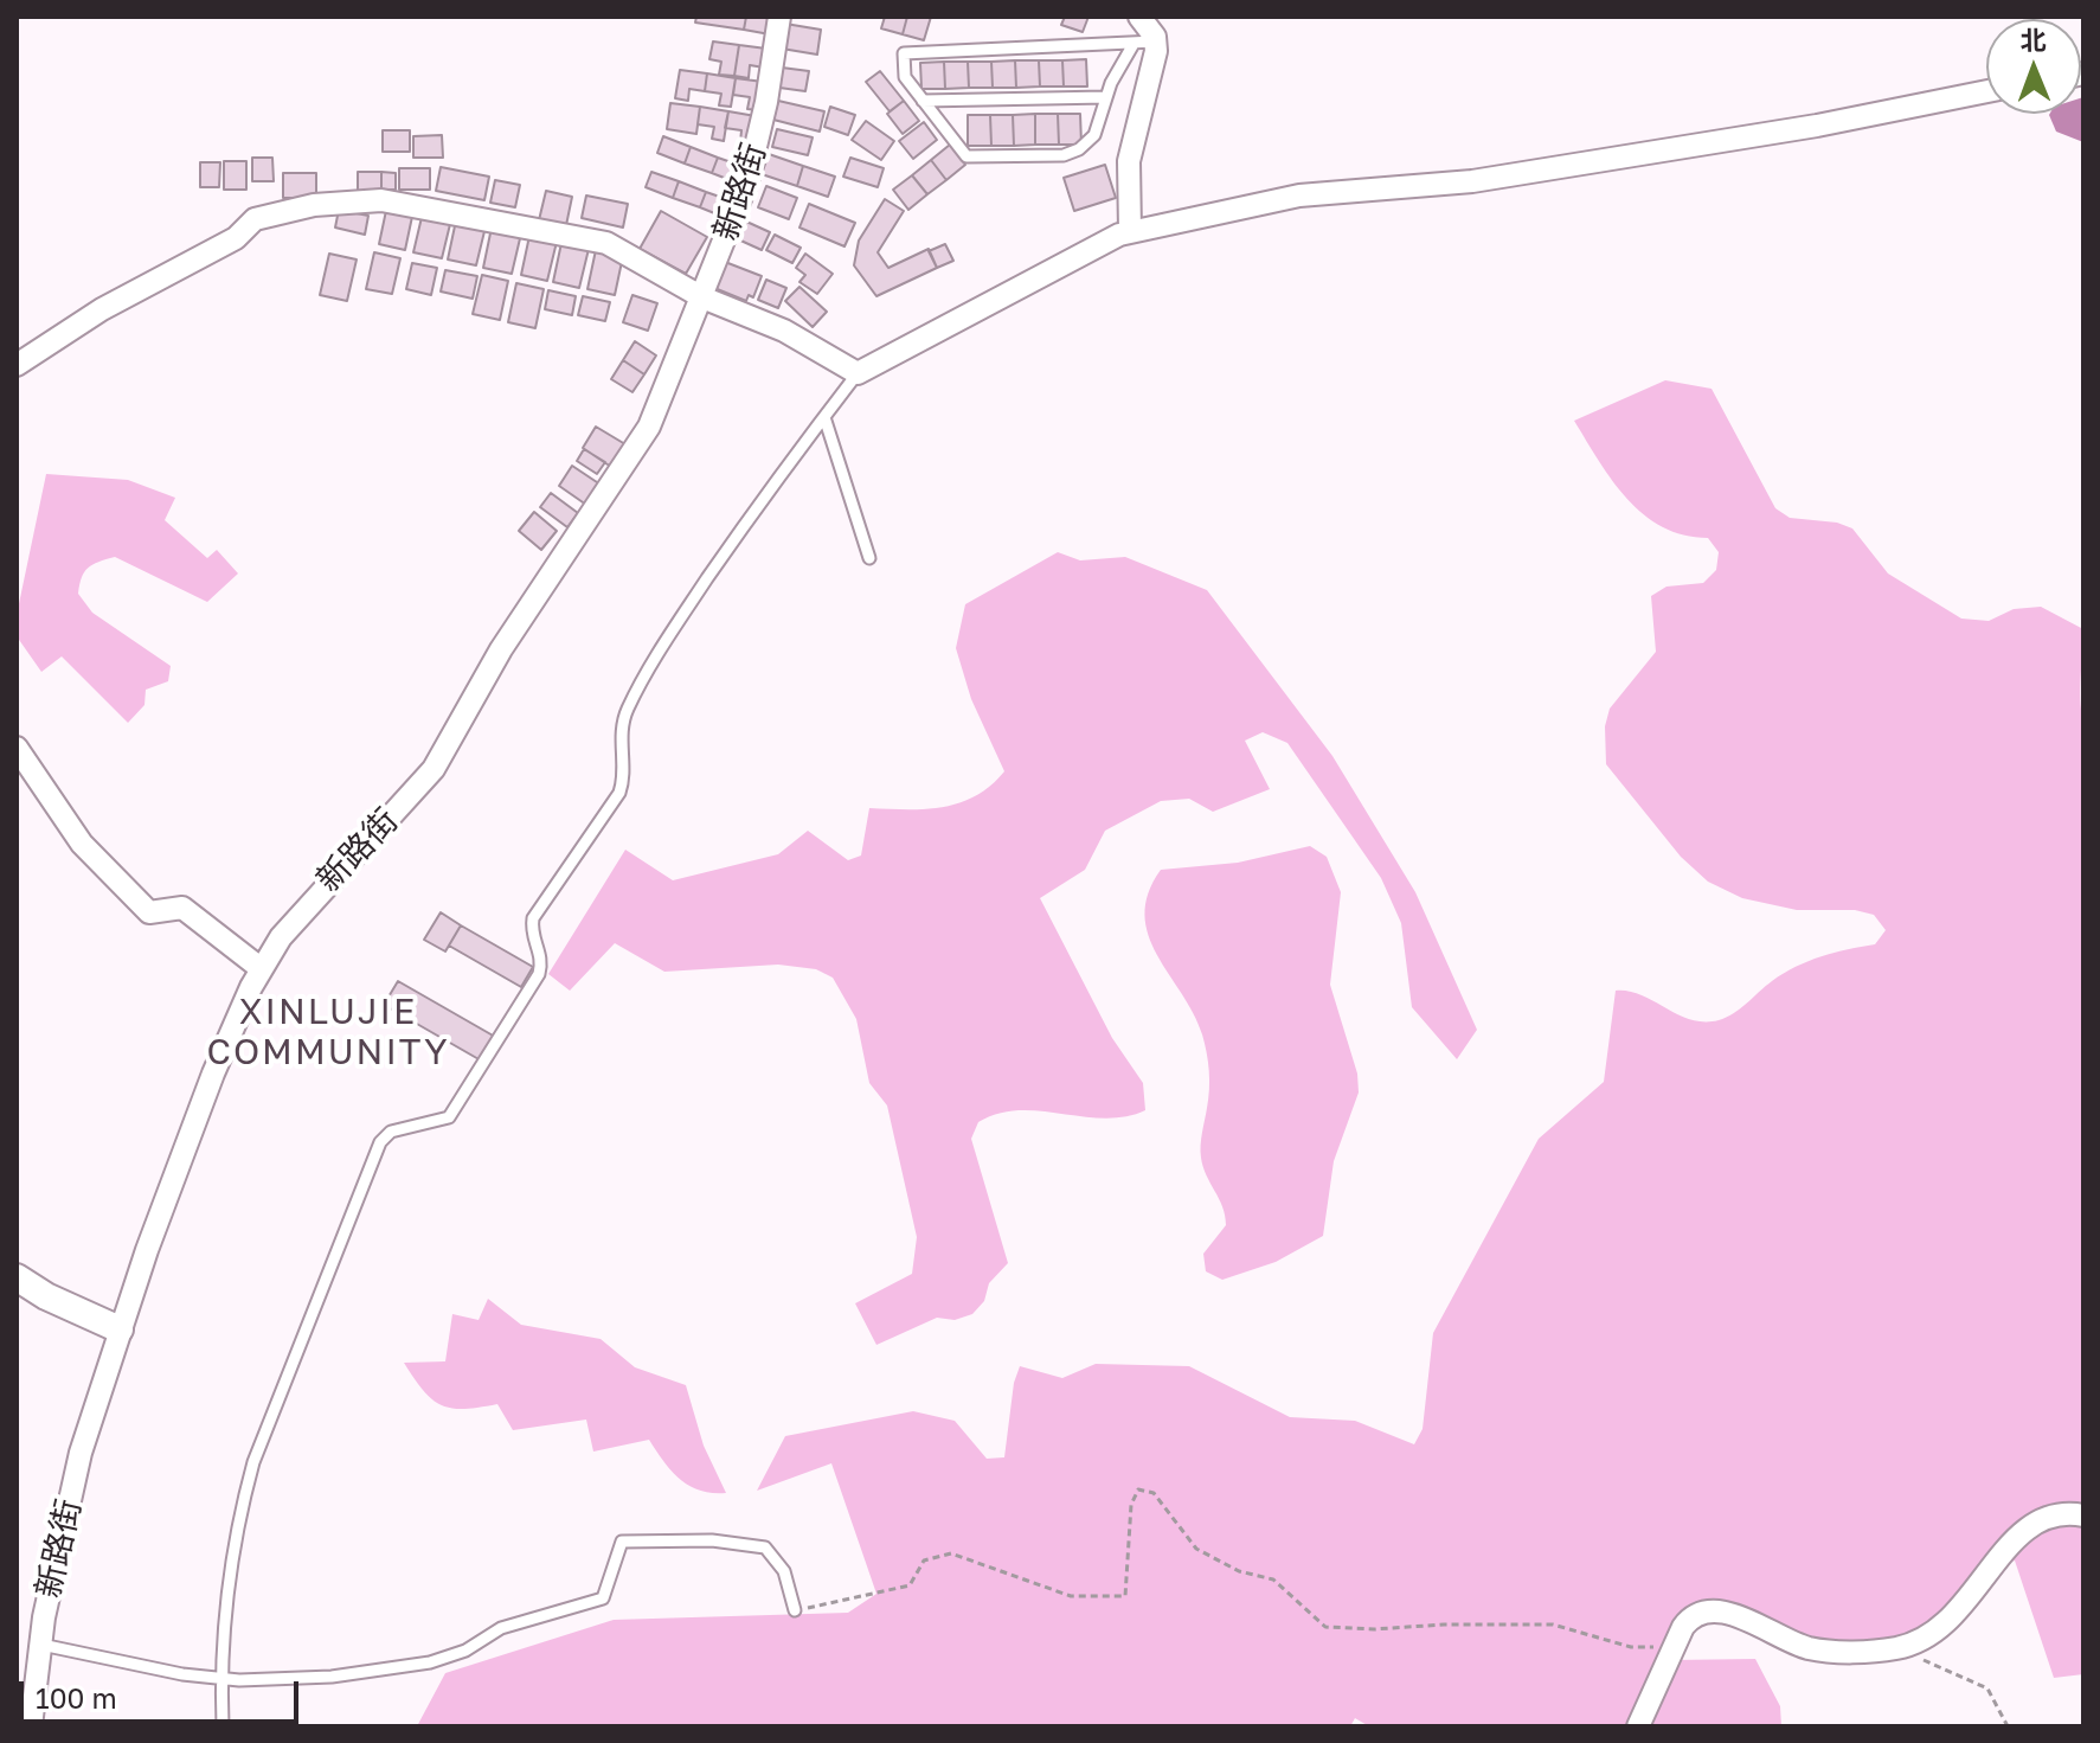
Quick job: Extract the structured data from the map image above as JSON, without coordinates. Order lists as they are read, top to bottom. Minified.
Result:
{"streets":{"street":["新路街"]},"districts":["XINLUJIE COMMUNITY"],"scale_bar":"100 m","north":"top"}
